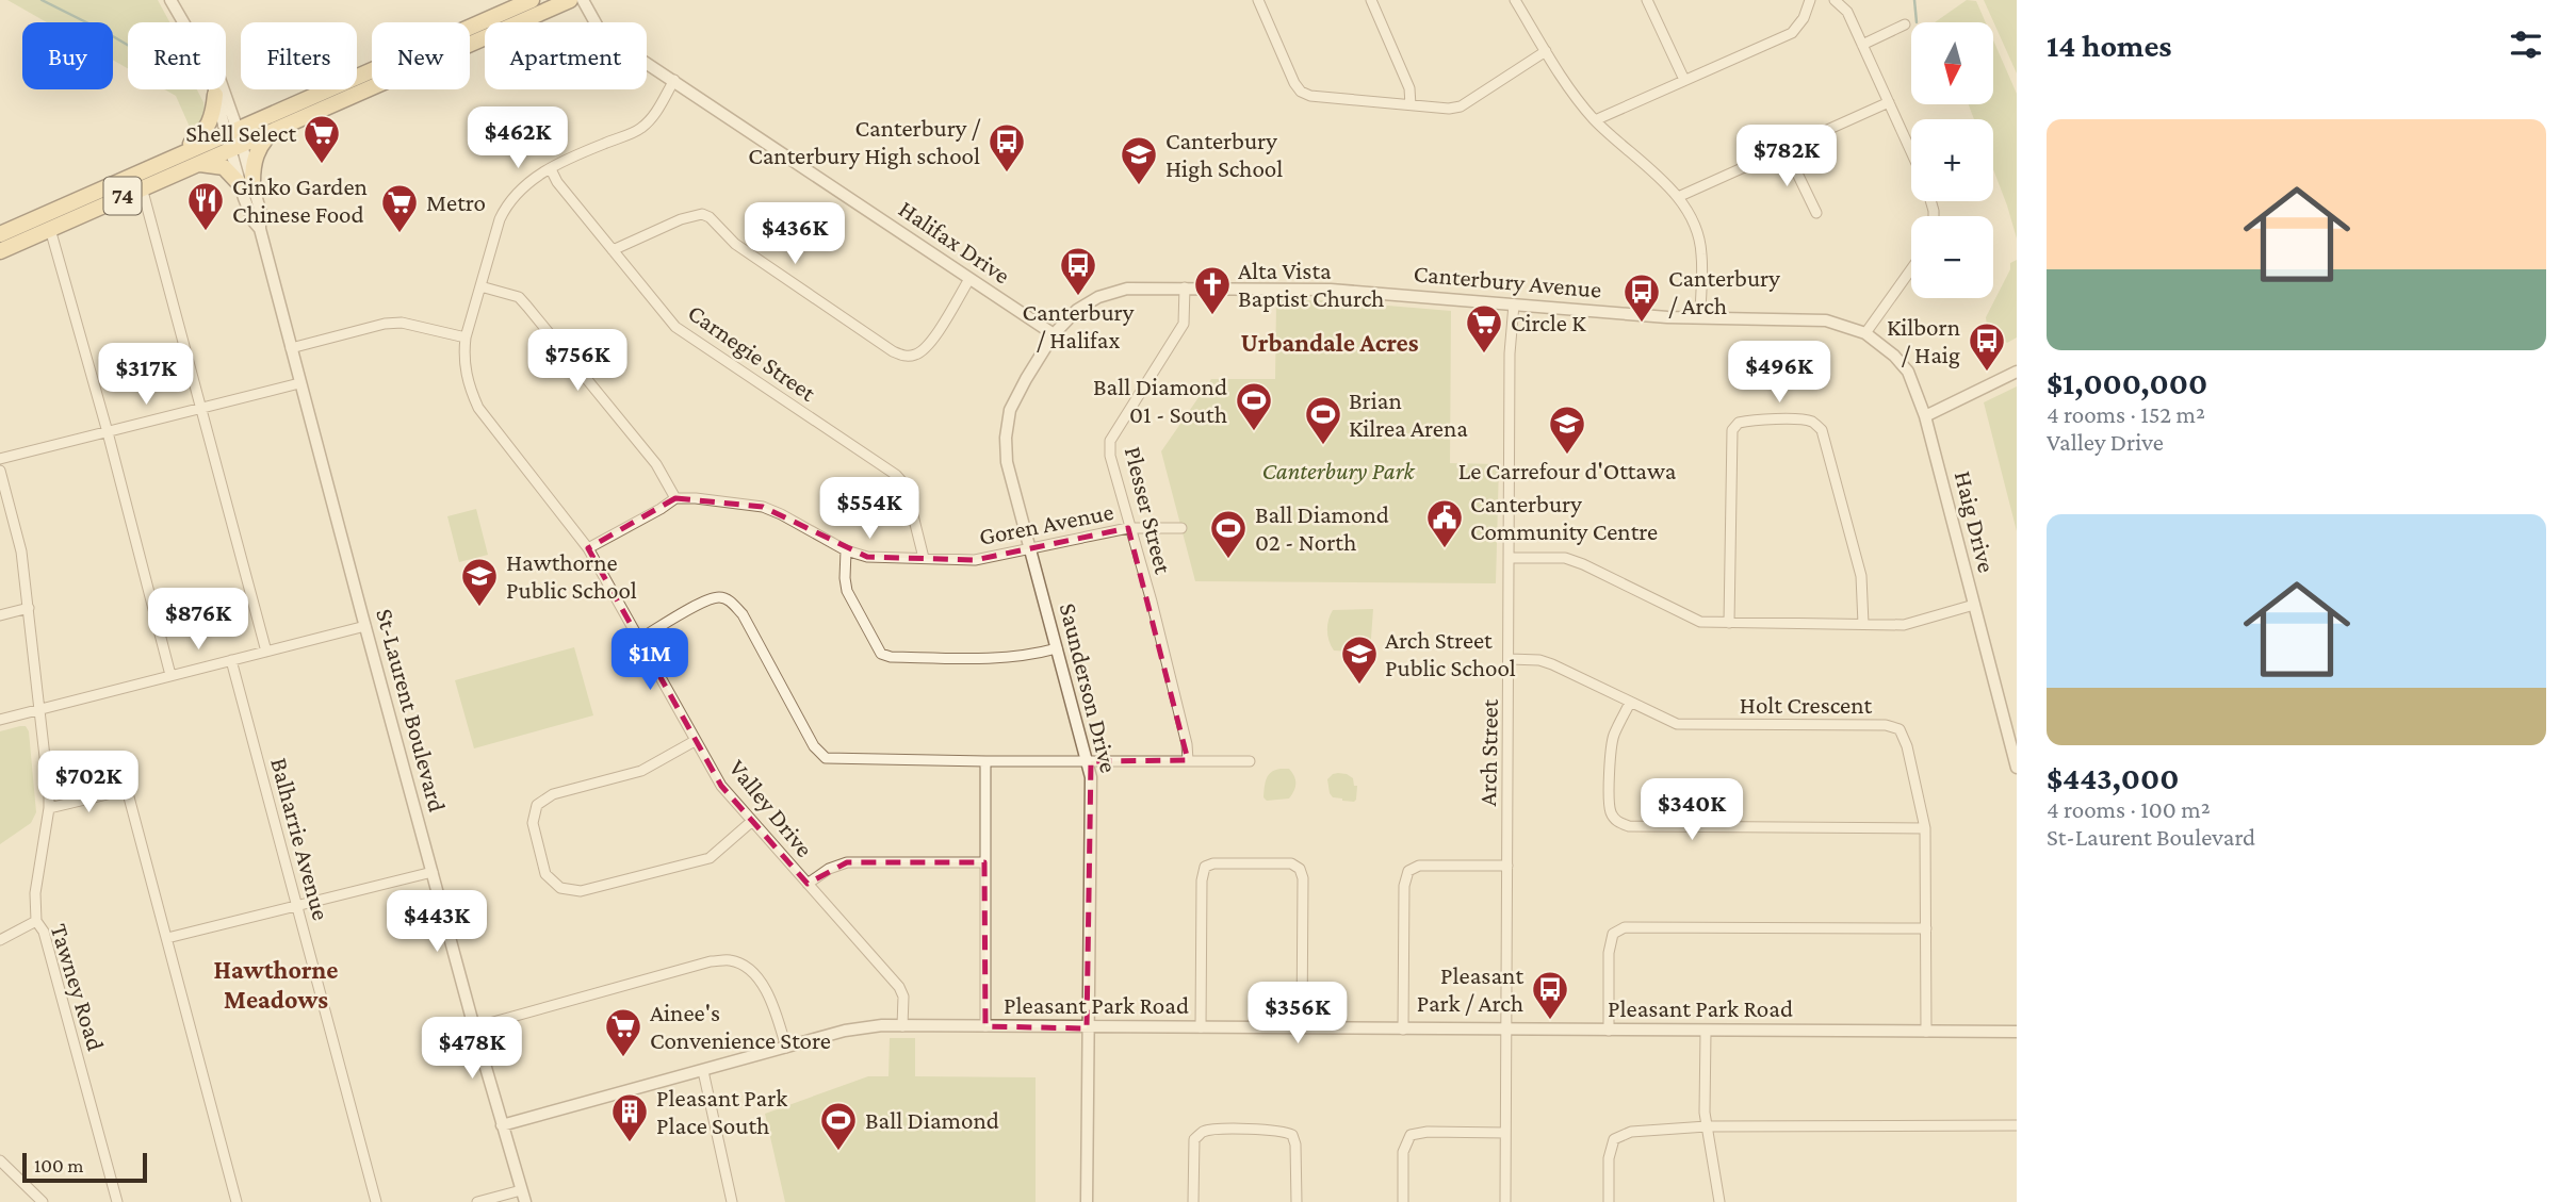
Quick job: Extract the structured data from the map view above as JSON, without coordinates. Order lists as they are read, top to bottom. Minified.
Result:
{"streets":{"main road":["74"],"street":["Halifax Drive","Canterbury Avenue","Carnegie Street","Plesser Street","Haig Drive","Goren Avenue","Saunderson Drive","Holt Crescent","St-Laurent Boulevard","Arch Street","Valley Drive","Balharrie Avenue","Tawney Road","Pleasant Park Road"]},"crossings":[["74","St-Laurent Boulevard"],["Halifax Drive","Canterbury Avenue"],["Halifax Drive","Saunderson Drive"],["Halifax Drive","Valley Drive"],["Canterbury Avenue","Plesser Street"],["Canterbury Avenue","Haig Drive"],["Canterbury Avenue","Saunderson Drive"],["Canterbury Avenue","Arch Street"],["Carnegie Street","Goren Avenue"],["Carnegie Street","Valley Drive"],["Plesser Street","Goren Avenue"],["Goren Avenue","Saunderson Drive"],["Saunderson Drive","Pleasant Park Road"],["Holt Crescent","Arch Street"],["Holt Crescent","Pleasant Park Road"],["St-Laurent Boulevard","Pleasant Park Road"],["Arch Street","Pleasant Park Road"],["Valley Drive","Pleasant Park Road"]],"districts":["Urbandale Acres","Hawthorne Meadows"],"parks":["Canterbury Park"],"places":{"supermarket":["Shell Select","Metro","Circle K","Ainee's Convenience Store"],"bus stop":["Canterbury / Canterbury High school","Canterbury / Halifax","Canterbury / Arch","Kilborn / Haig","Pleasant Park / Arch"],"school or university":["Canterbury High School","Le Carrefour d'Ottawa","Hawthorne Public School","Arch Street Public School"],"restaurant":["Ginko Garden Chinese Food"],"church":["Alta Vista Baptist Church"],"sports":["Ball Diamond 01 - South","Brian Kilrea Arena","Ball Diamond 02 - North","Ball Diamond"],"public building":["Canterbury Community Centre"],"building":["Pleasant Park Place South"]},"scale_bar":"100 m","north":"bottom","page":{"heading":"14 homes","map_buttons":["+","−"],"chip":["Buy","Rent","Filters","New","Apartment"],"list":[{"name":"$1,000,000","note":"4 rooms · 152 m² · Valley Drive"},{"name":"$443,000","note":"4 rooms · 100 m² · St-Laurent Boulevard"}],"price":["$462K","$782K","$436K","$756K","$496K","$317K","$554K","$876K","$1M","$702K","$340K","$443K","$356K","$478K"],"scale":"100 m"}}
